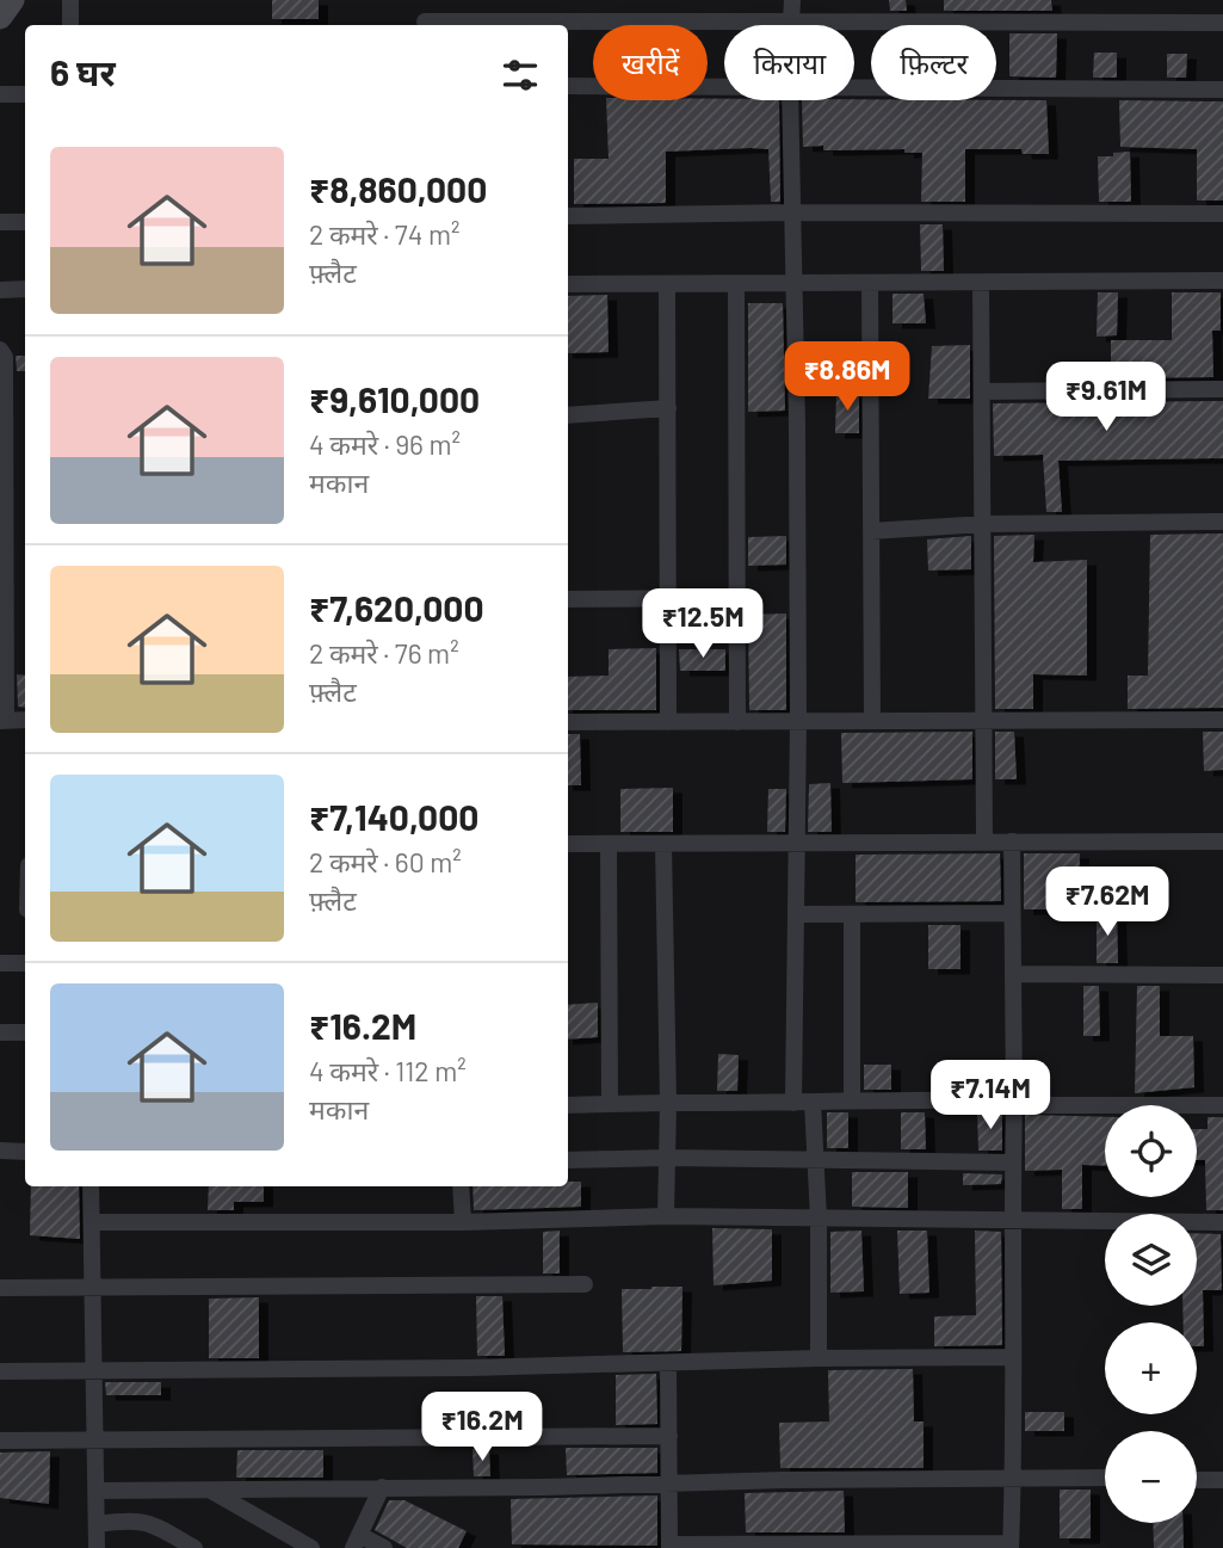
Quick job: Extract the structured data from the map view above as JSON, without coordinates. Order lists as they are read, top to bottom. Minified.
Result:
{"page":{"chip":["खरीदें","किराया","फ़िल्टर"],"heading":"6 घर","list":[{"name":"₹8,860,000","note":"2 कमरे · 74 m² · फ़्लैट"},{"name":"₹9,610,000","note":"4 कमरे · 96 m² · मकान"},{"name":"₹7,620,000","note":"2 कमरे · 76 m² · फ़्लैट"},{"name":"₹7,140,000","note":"2 कमरे · 60 m² · फ़्लैट"},{"name":"₹16.2M","note":"4 कमरे · 112 m² · मकान"}],"price":["₹8.86M","₹9.61M","₹12.5M","₹7.62M","₹7.14M","₹16.2M"],"map_buttons":["+","−"]}}
